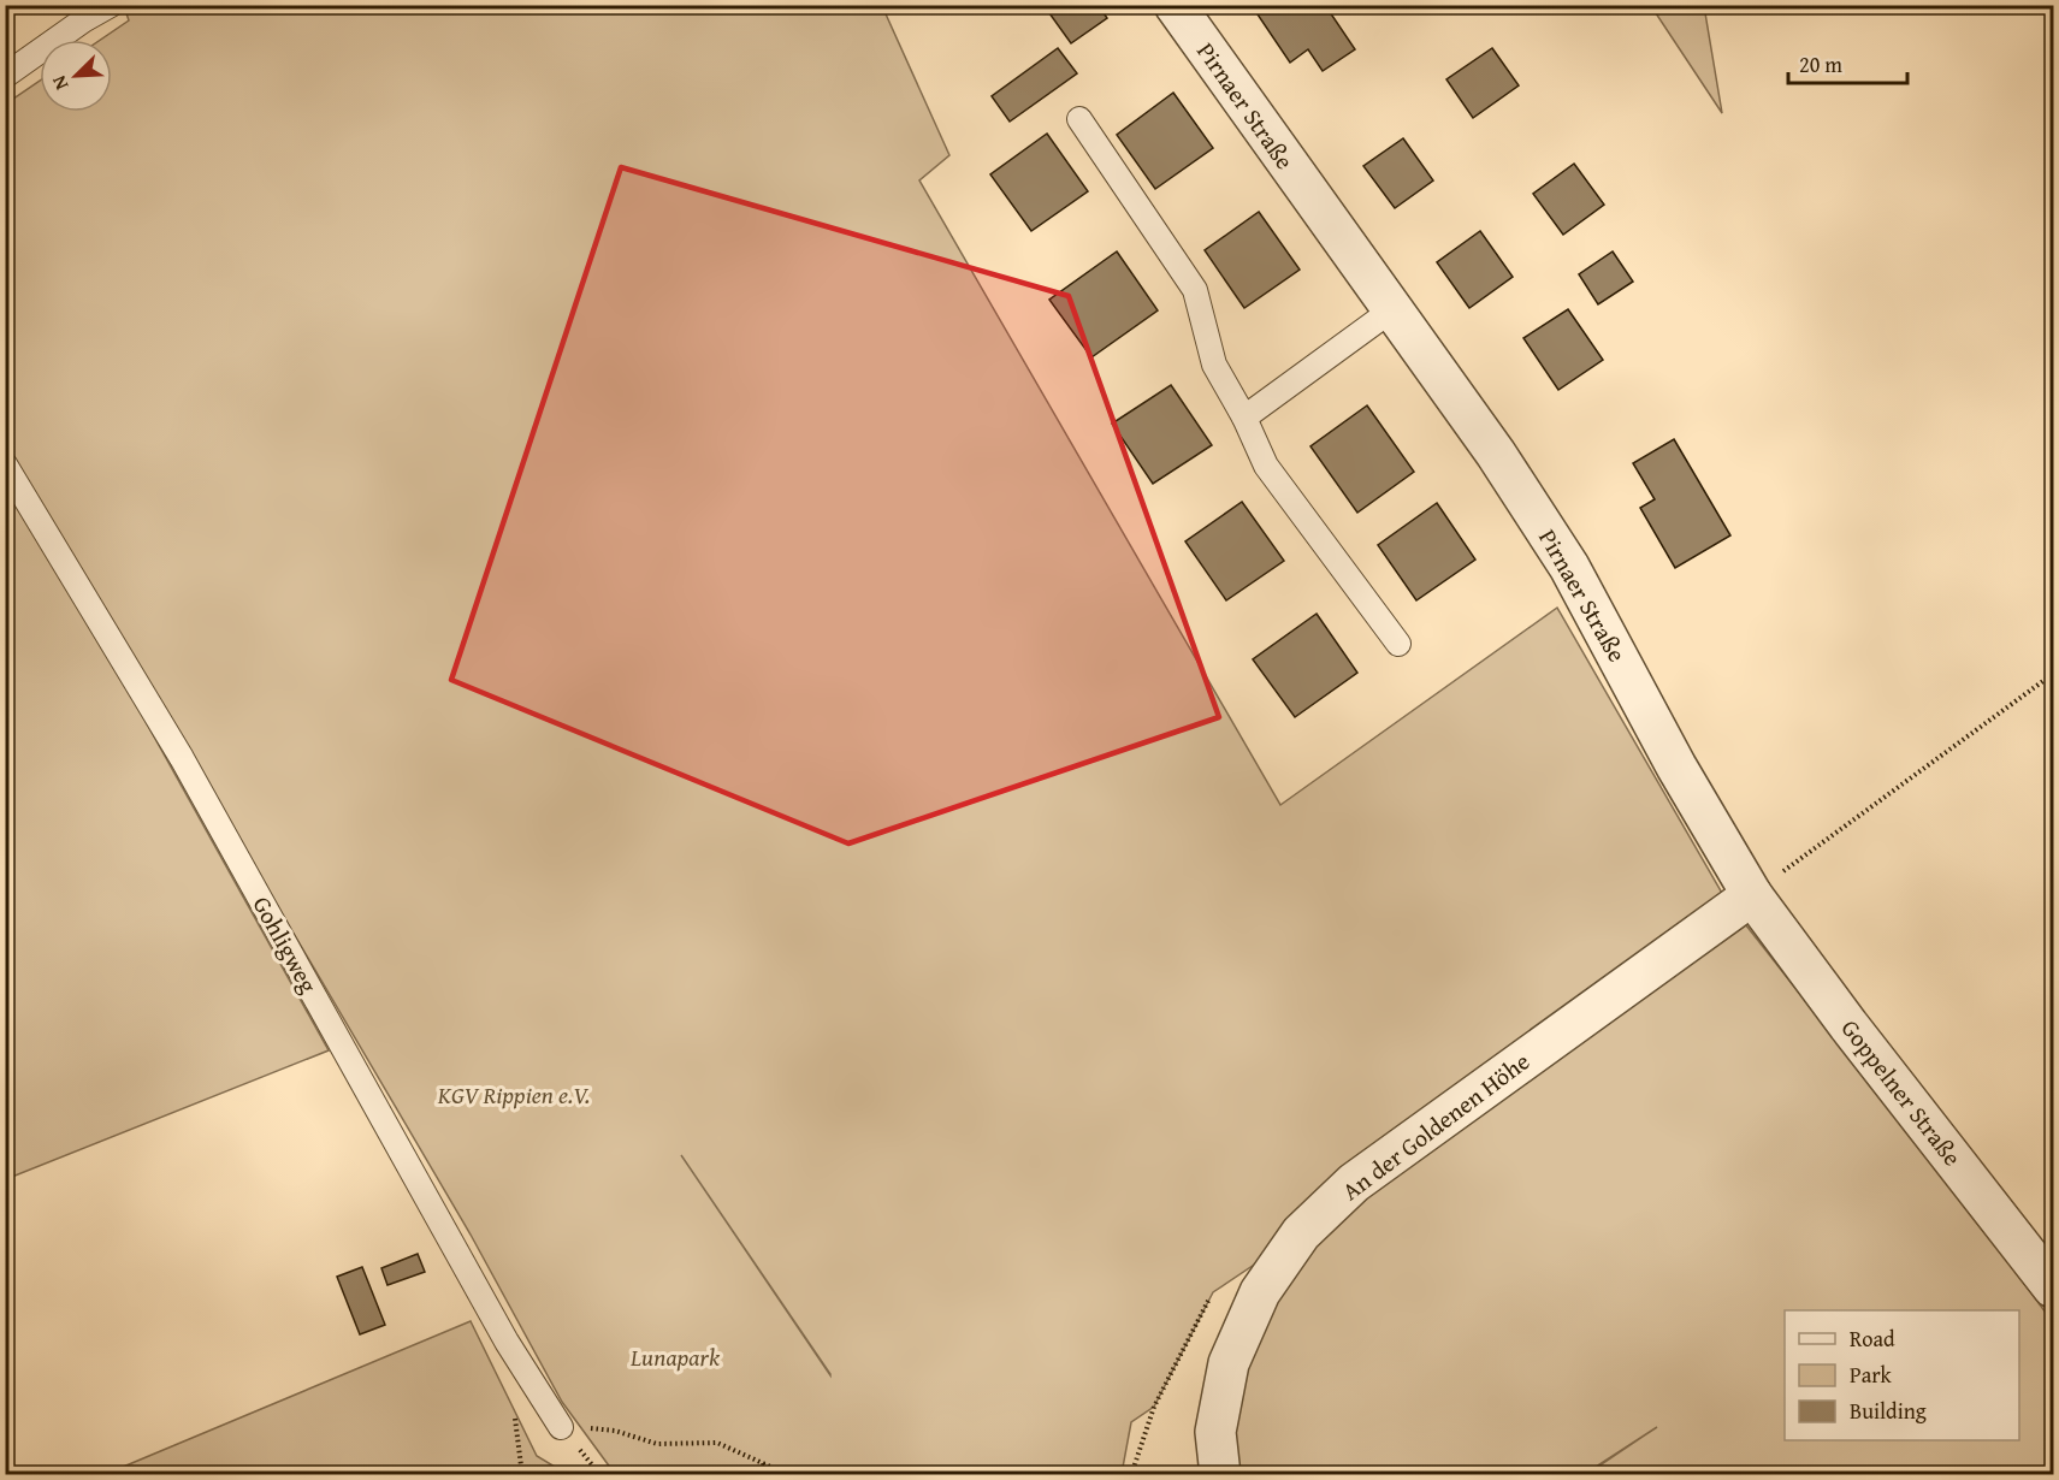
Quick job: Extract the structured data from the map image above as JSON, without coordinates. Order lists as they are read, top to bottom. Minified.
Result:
{"streets":{"street":["Pirnaer Straße","Goppelner Straße","An der Goldenen Höhe"],"lane":["Gohligweg"]},"crossings":[["Pirnaer Straße","Goppelner Straße"],["Pirnaer Straße","An der Goldenen Höhe"],["Goppelner Straße","An der Goldenen Höhe"]],"parks":["KGV Rippien e.V.","Lunapark"],"legend":["Road","Park","Building"],"scale_bar":"20 m","north":"bottom left"}
